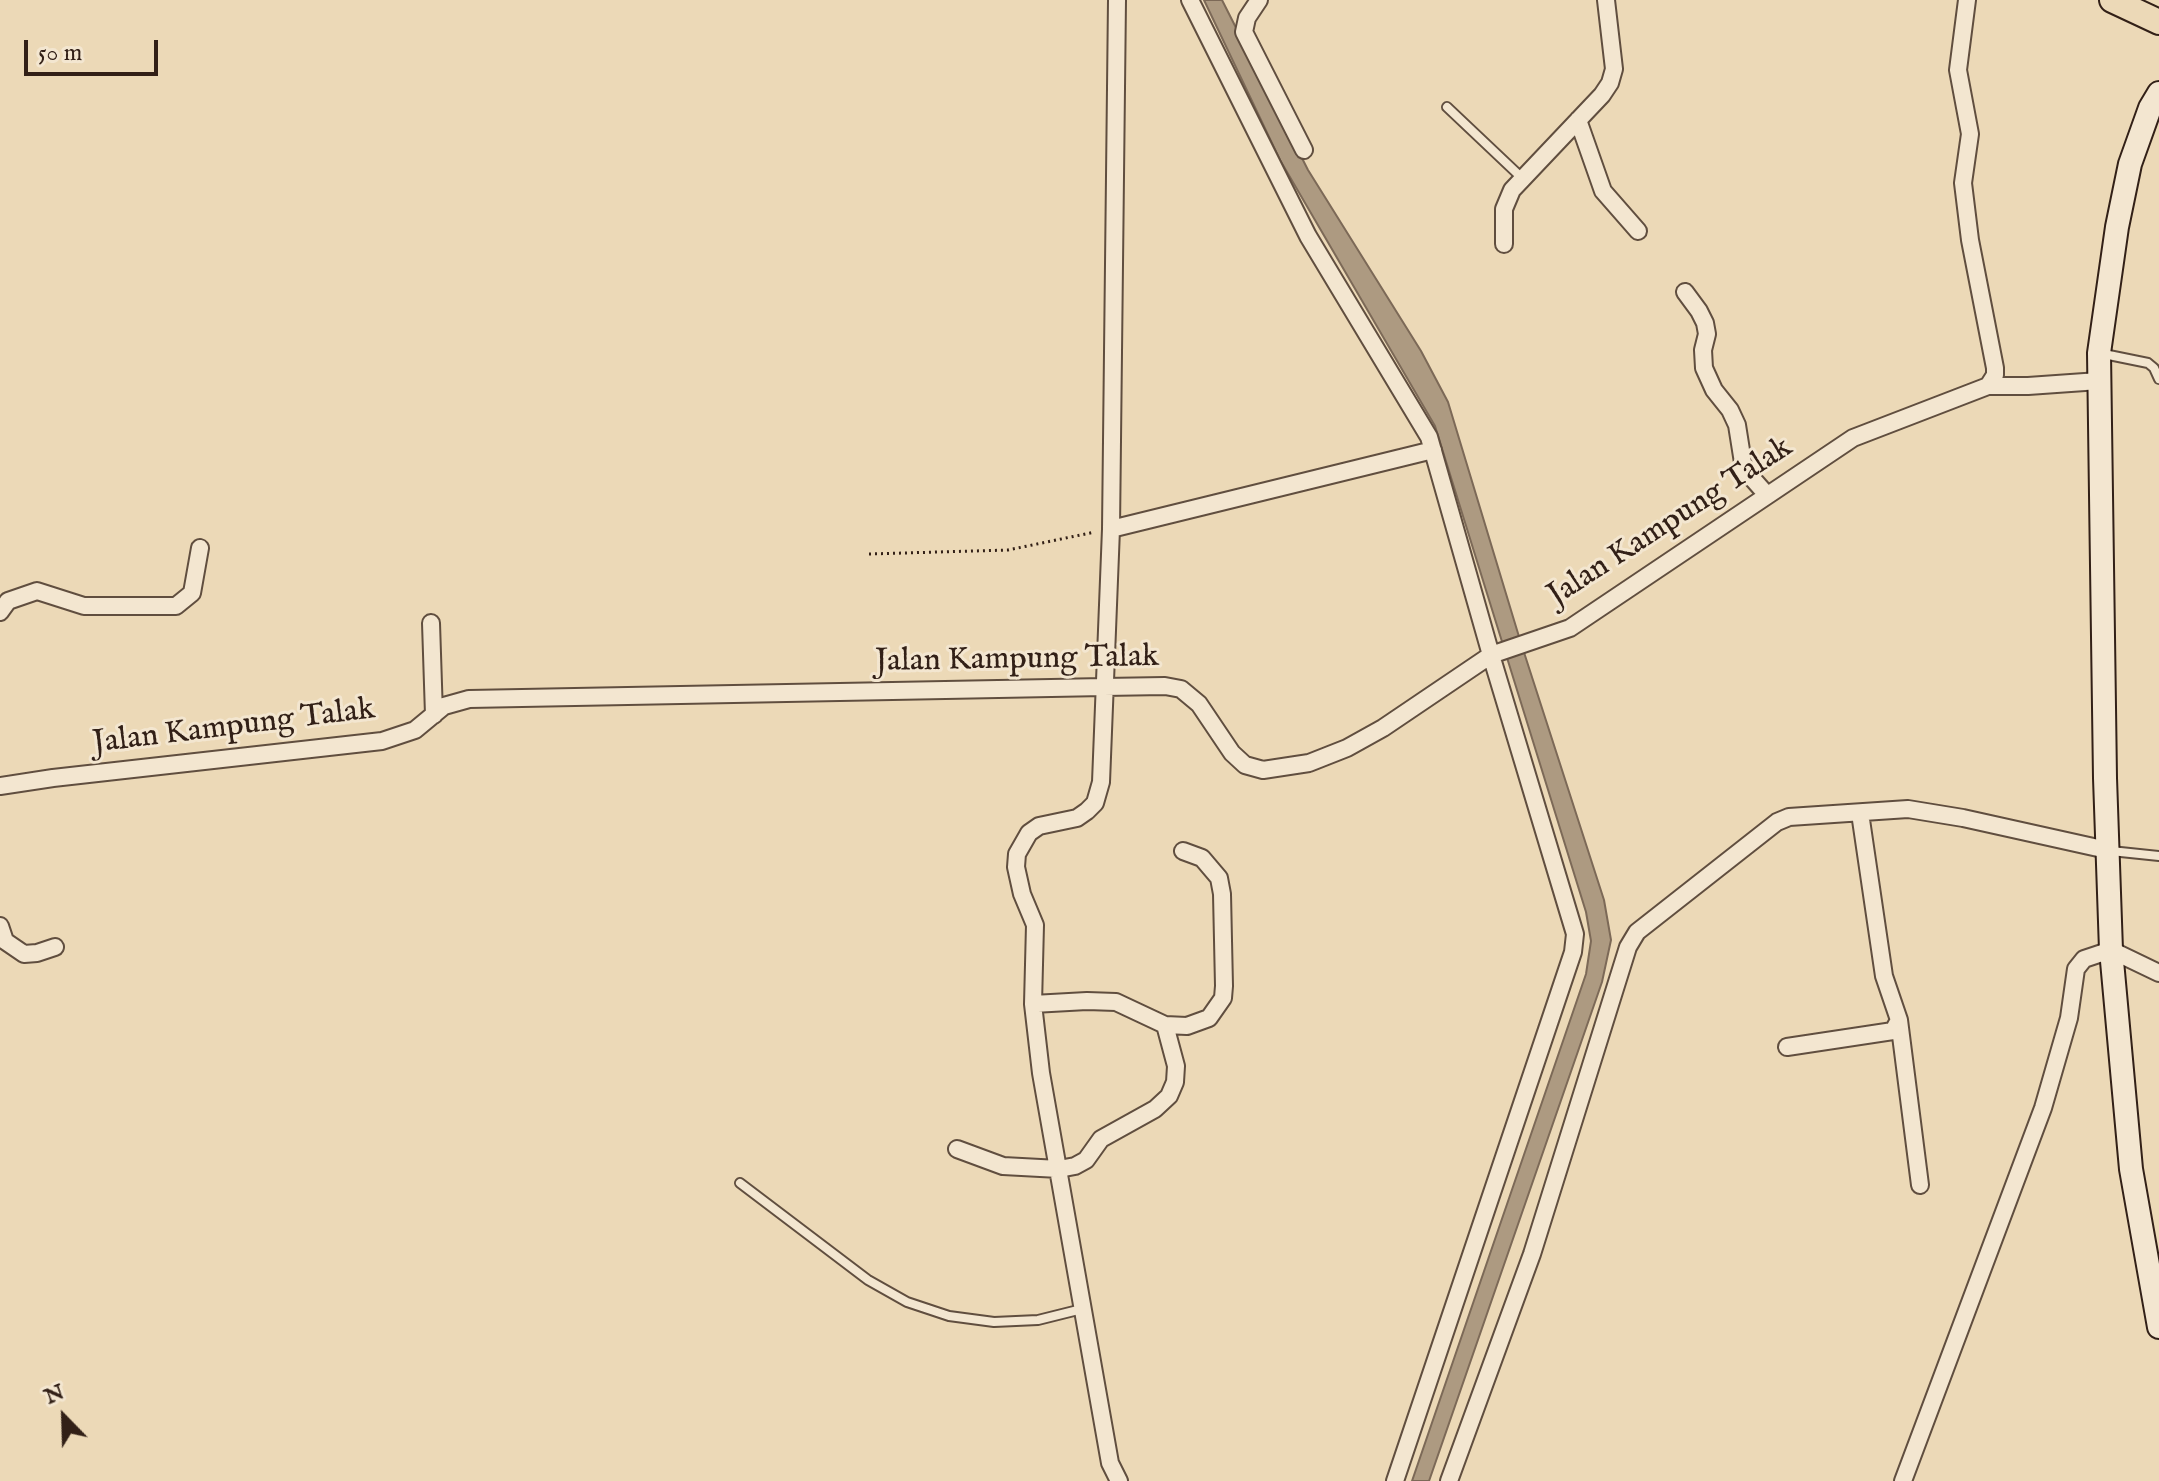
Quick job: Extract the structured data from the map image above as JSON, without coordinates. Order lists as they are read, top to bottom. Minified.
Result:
{"streets":{"street":["Jalan Kampung Talak"]},"scale_bar":"50 m","north":"top left"}
